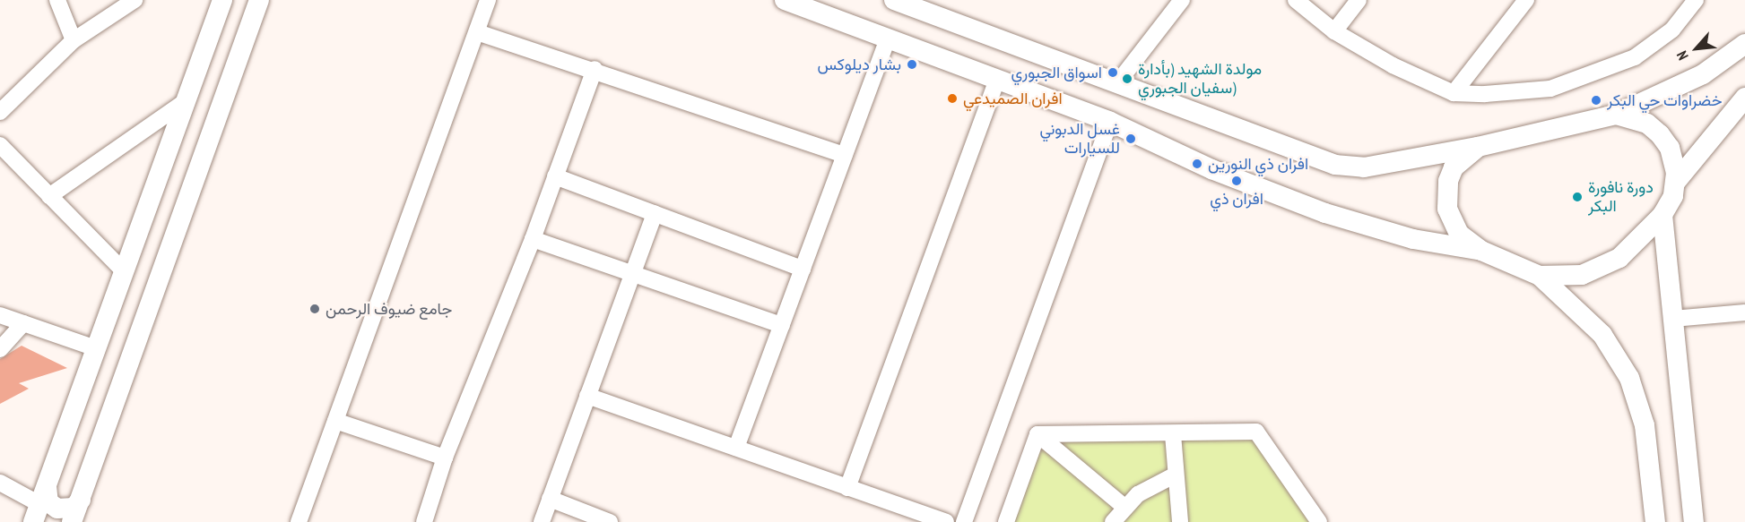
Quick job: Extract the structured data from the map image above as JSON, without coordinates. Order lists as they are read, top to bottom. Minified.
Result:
{"places":["بشار ديلوكس","اسواق الجبوري","مولدة الشهيد (بأدارة سفيان الجبوري)","افران الصميدعي","خضراوات حي البكر","غسل الدبوني للسيارات","افران ذي النورين","افران ذي","دورة نافورة البكر","جامع ضيوف الرحمن"],"north":"bottom left"}
